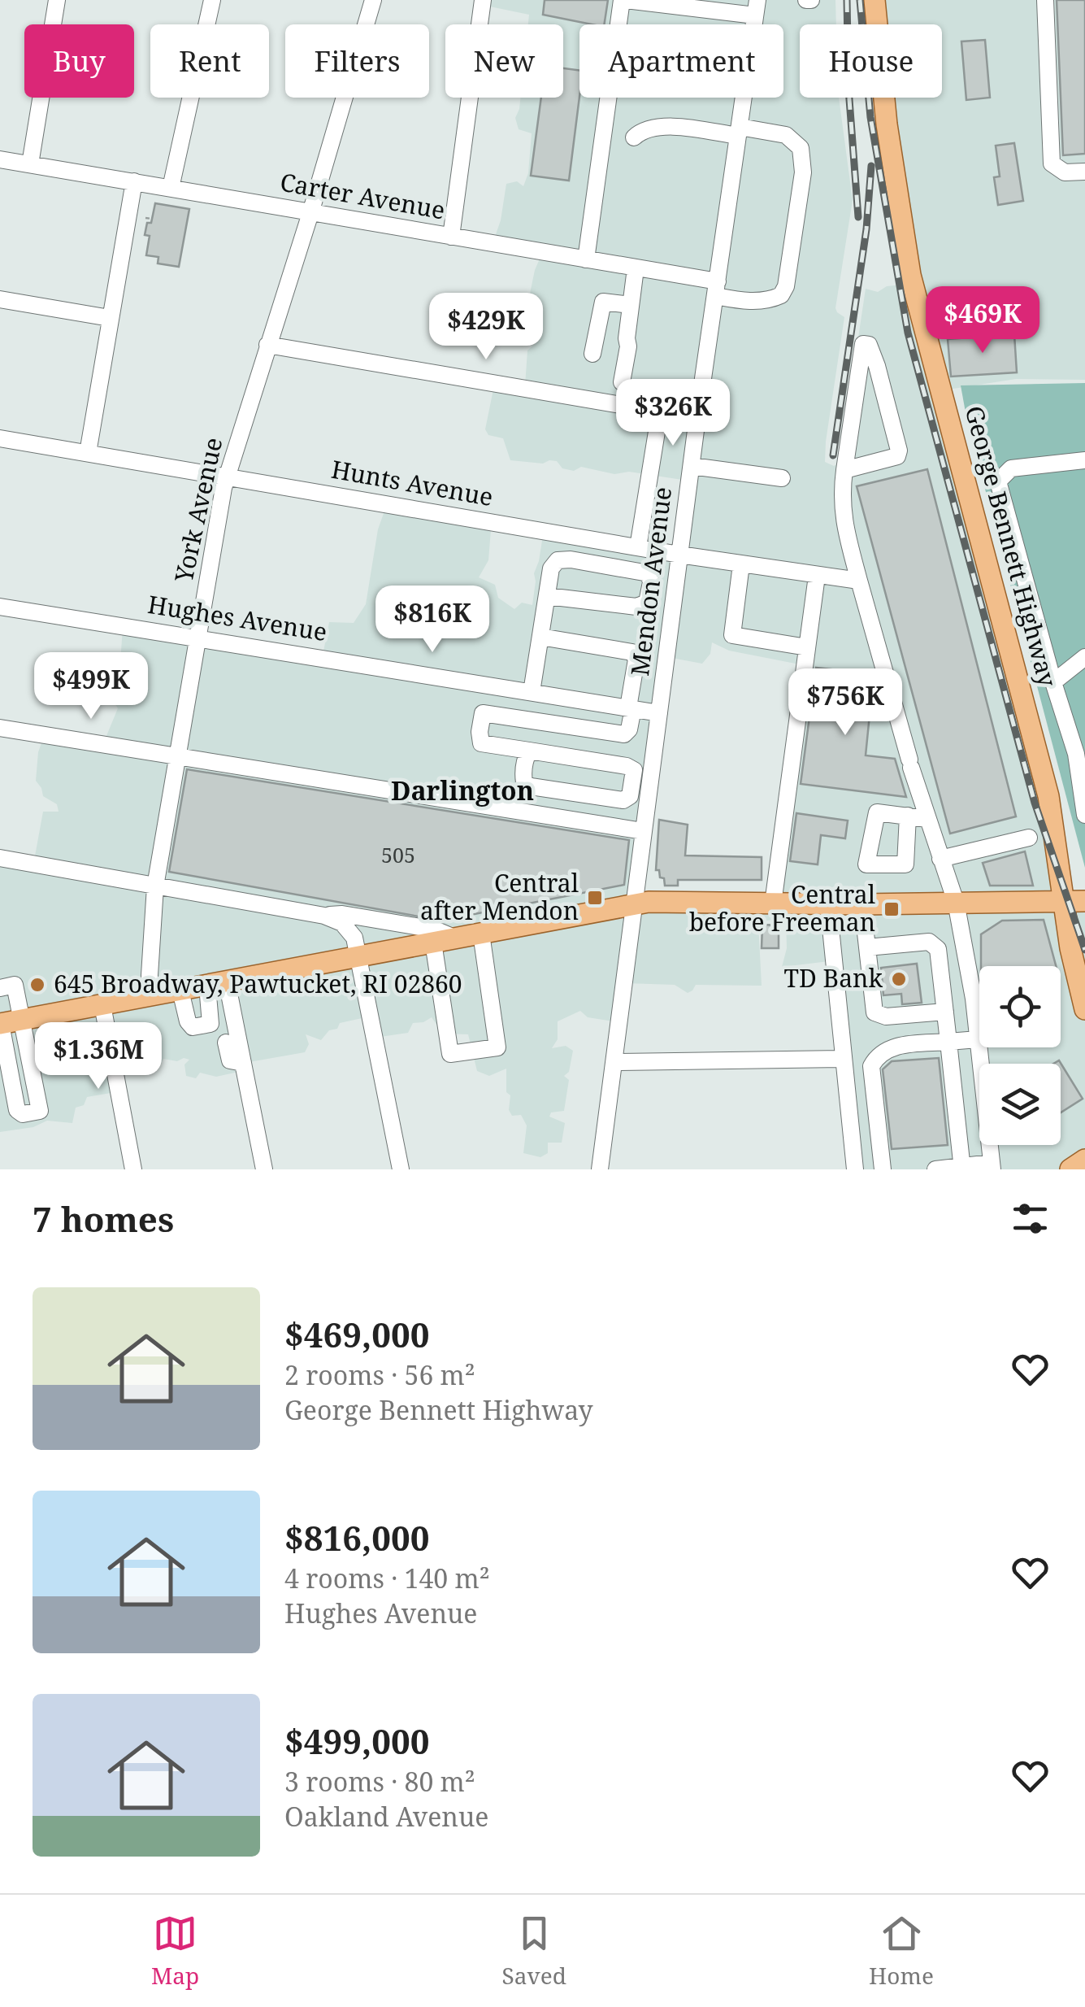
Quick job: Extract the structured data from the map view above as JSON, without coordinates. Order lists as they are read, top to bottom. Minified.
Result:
{"streets":{"main road":["George Bennett Highway"],"street":["Carter Avenue","Hunts Avenue","York Avenue","Mendon Avenue","Hughes Avenue"]},"crossings":[["Carter Avenue","York Avenue"],["Carter Avenue","Mendon Avenue"],["Hunts Avenue","York Avenue"],["Hunts Avenue","Mendon Avenue"],["York Avenue","Hughes Avenue"],["Mendon Avenue","Hughes Avenue"]],"districts":["Darlington"],"places":{"transit":["Central after Mendon","Central before Freeman"],"other":["TD Bank","645 Broadway, Pawtucket, RI 02860"]},"house_numbers":["505"],"page":{"chip":["Buy","Rent","Filters","New","Apartment","House"],"price":["$469K","$429K","$326K","$816K","$499K","$756K","$1.36M"],"heading":"7 homes","list":[{"name":"$469,000","note":"2 rooms · 56 m² · George Bennett Highway"},{"name":"$816,000","note":"4 rooms · 140 m² · Hughes Avenue"},{"name":"$499,000","note":"3 rooms · 80 m² · Oakland Avenue"}],"tabs":["Map","Saved","Home"]}}
